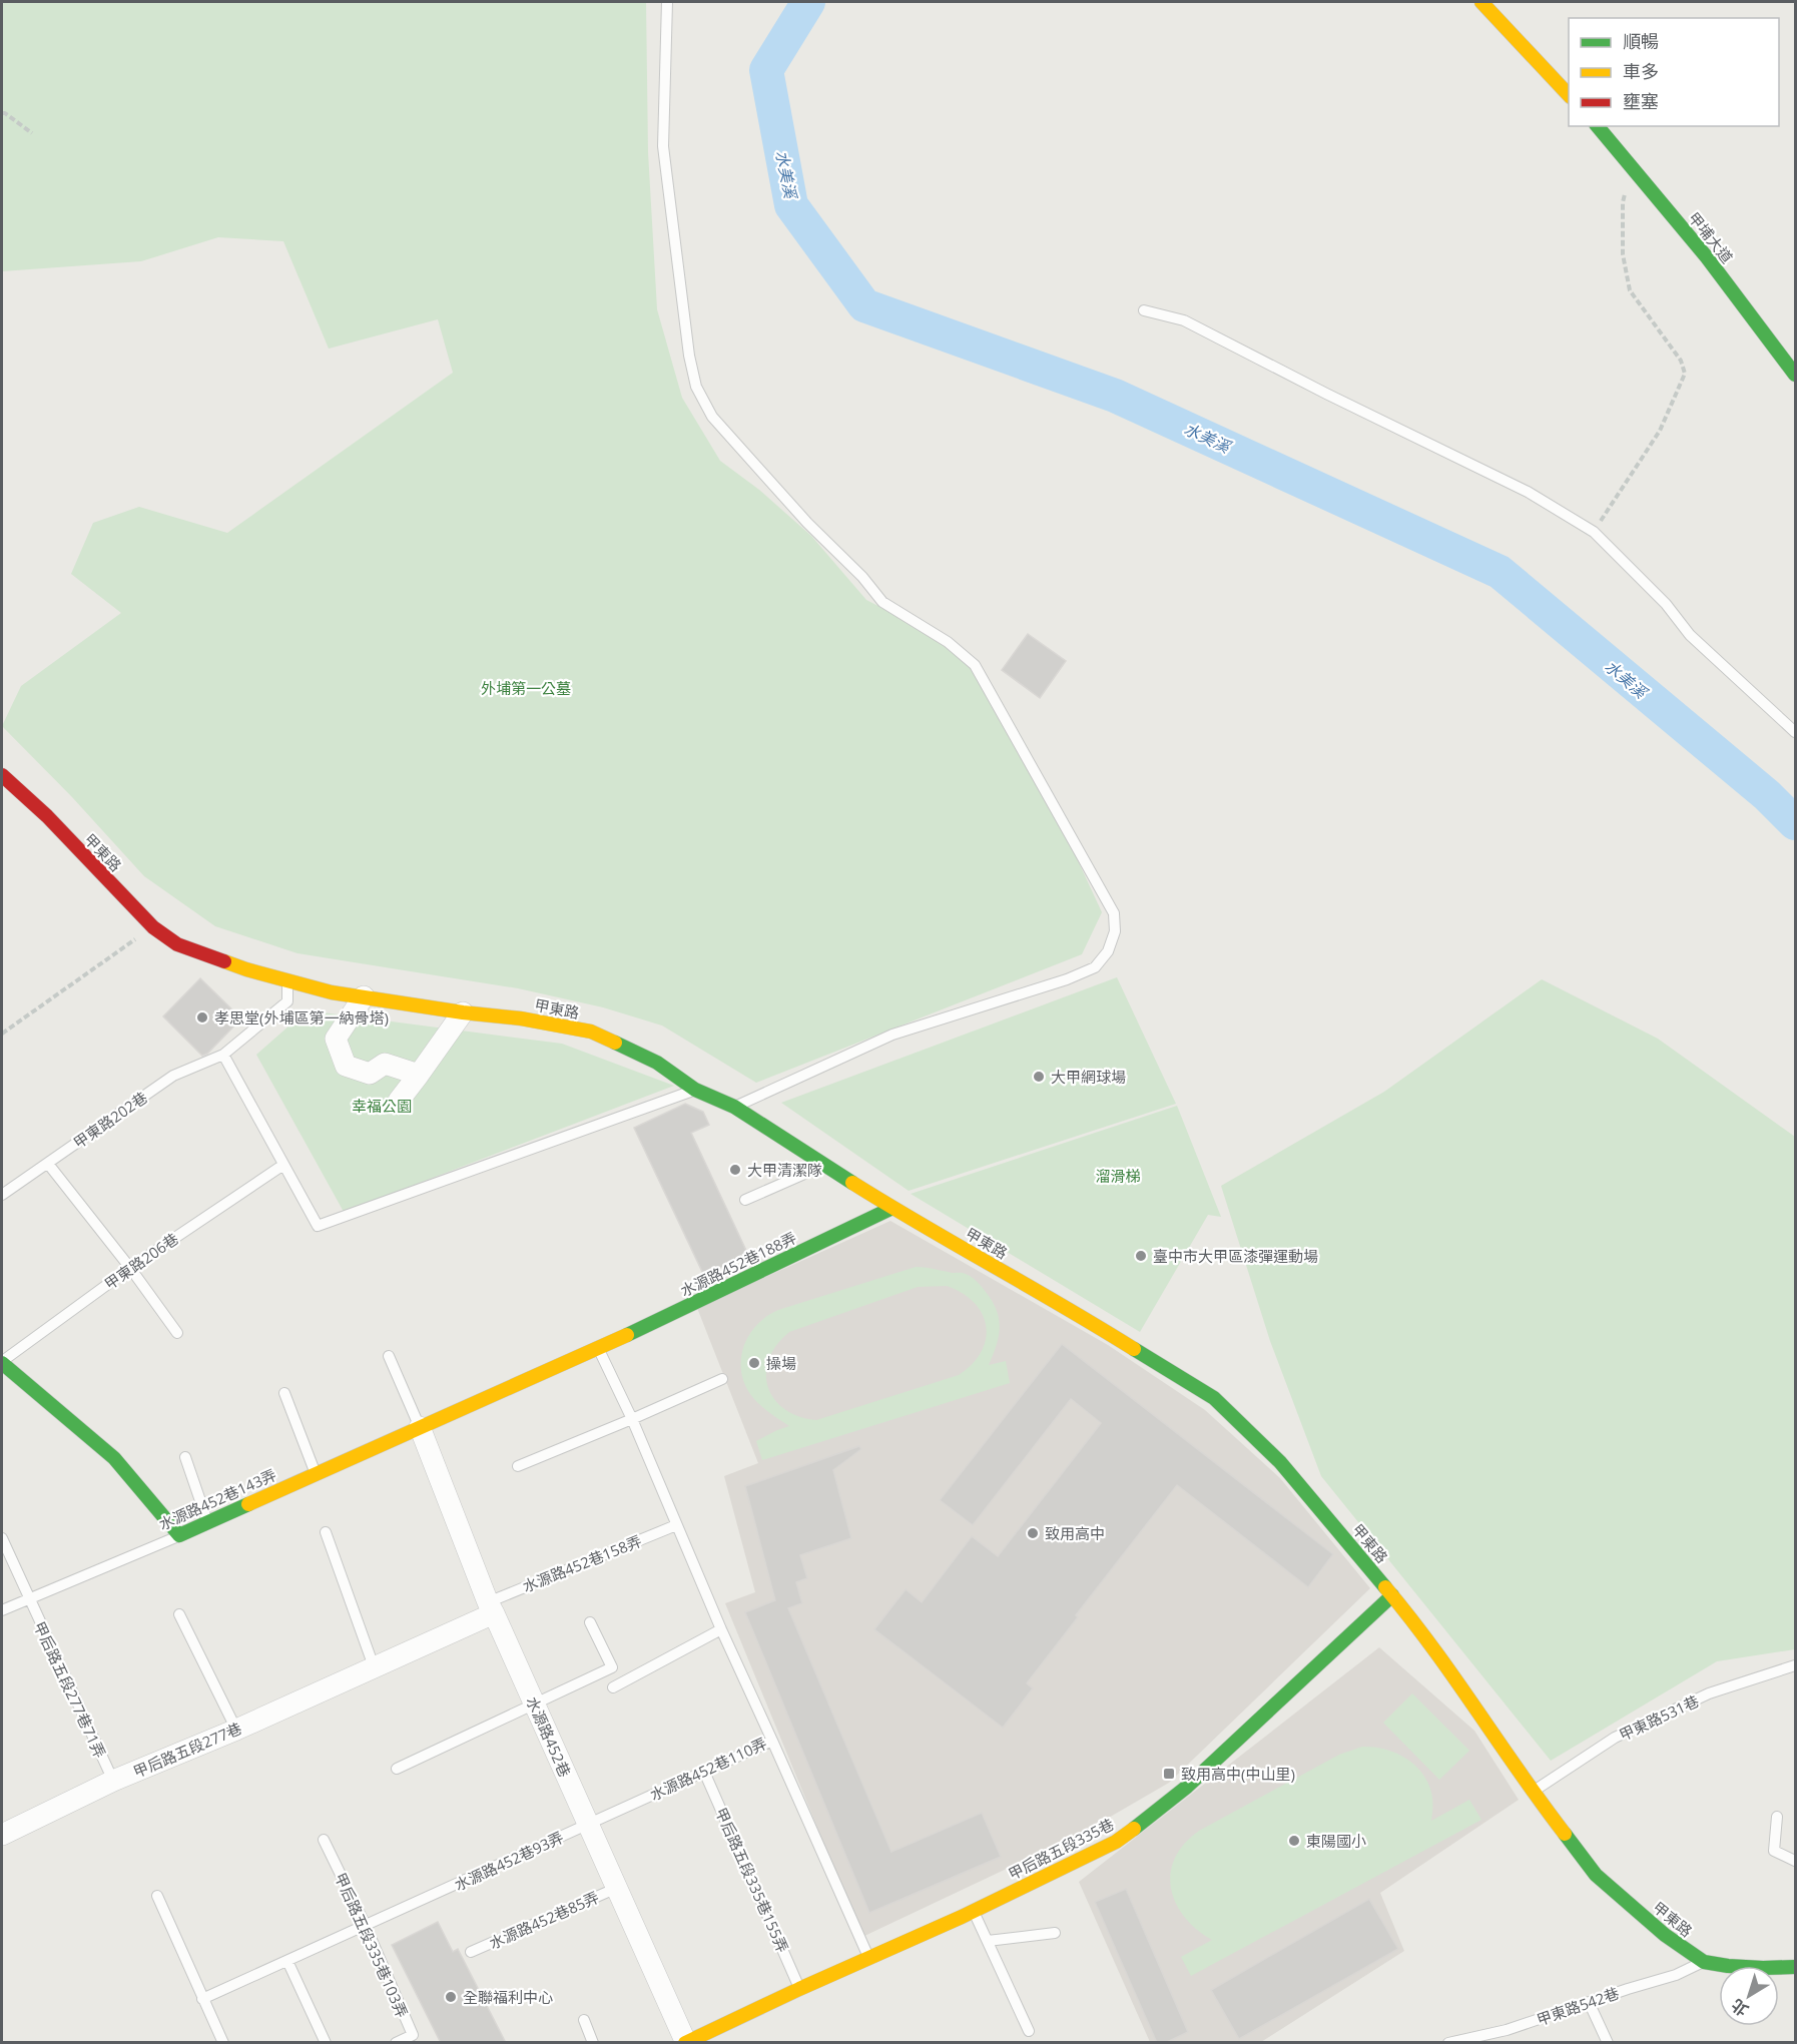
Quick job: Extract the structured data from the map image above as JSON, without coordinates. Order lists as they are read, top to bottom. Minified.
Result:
{"streets":{"street":["甲埔大道","甲東路","水源路452巷188弄","水源路452巷143弄","水源路452巷","甲后路五段277巷","甲后路五段335巷"],"lane":["甲東路202巷","甲東路206巷","水源路452巷158弄","甲后路五段277巷71弄","甲東路531巷","水源路452巷110弄","水源路452巷93弄","甲后路五段335巷155弄","水源路452巷85弄","甲后路五段335巷103弄","甲東路542巷"]},"crossings":[["甲東路","甲東路202巷"],["甲東路","水源路452巷188弄"],["甲東路","甲東路531巷"],["甲東路","甲后路五段335巷"],["甲東路","甲東路542巷"],["水源路452巷188弄","水源路452巷143弄"],["水源路452巷188弄","水源路452巷"],["水源路452巷143弄","甲后路五段277巷71弄"],["水源路452巷143弄","水源路452巷"],["水源路452巷158弄","水源路452巷"],["水源路452巷158弄","甲后路五段277巷"],["甲后路五段277巷71弄","甲后路五段277巷"],["水源路452巷","甲后路五段277巷"],["水源路452巷","水源路452巷110弄"],["水源路452巷","甲后路五段335巷"],["水源路452巷","水源路452巷93弄"],["水源路452巷","水源路452巷85弄"],["水源路452巷110弄","水源路452巷93弄"],["水源路452巷110弄","甲后路五段335巷155弄"],["甲后路五段335巷","甲后路五段335巷155弄"],["水源路452巷93弄","甲后路五段335巷103弄"]],"water":["水美溪"],"parks":["外埔第一公墓","幸福公園","溜滑梯"],"places":{"other":["孝思堂(外埔區第一納骨塔)","大甲網球場","大甲清潔隊","臺中市大甲區漆彈運動場","操場","致用高中","東陽國小","全聯福利中心"],"transit":["致用高中(中山里)"]},"legend":["順暢","車多","壅塞"],"north":"bottom left"}
